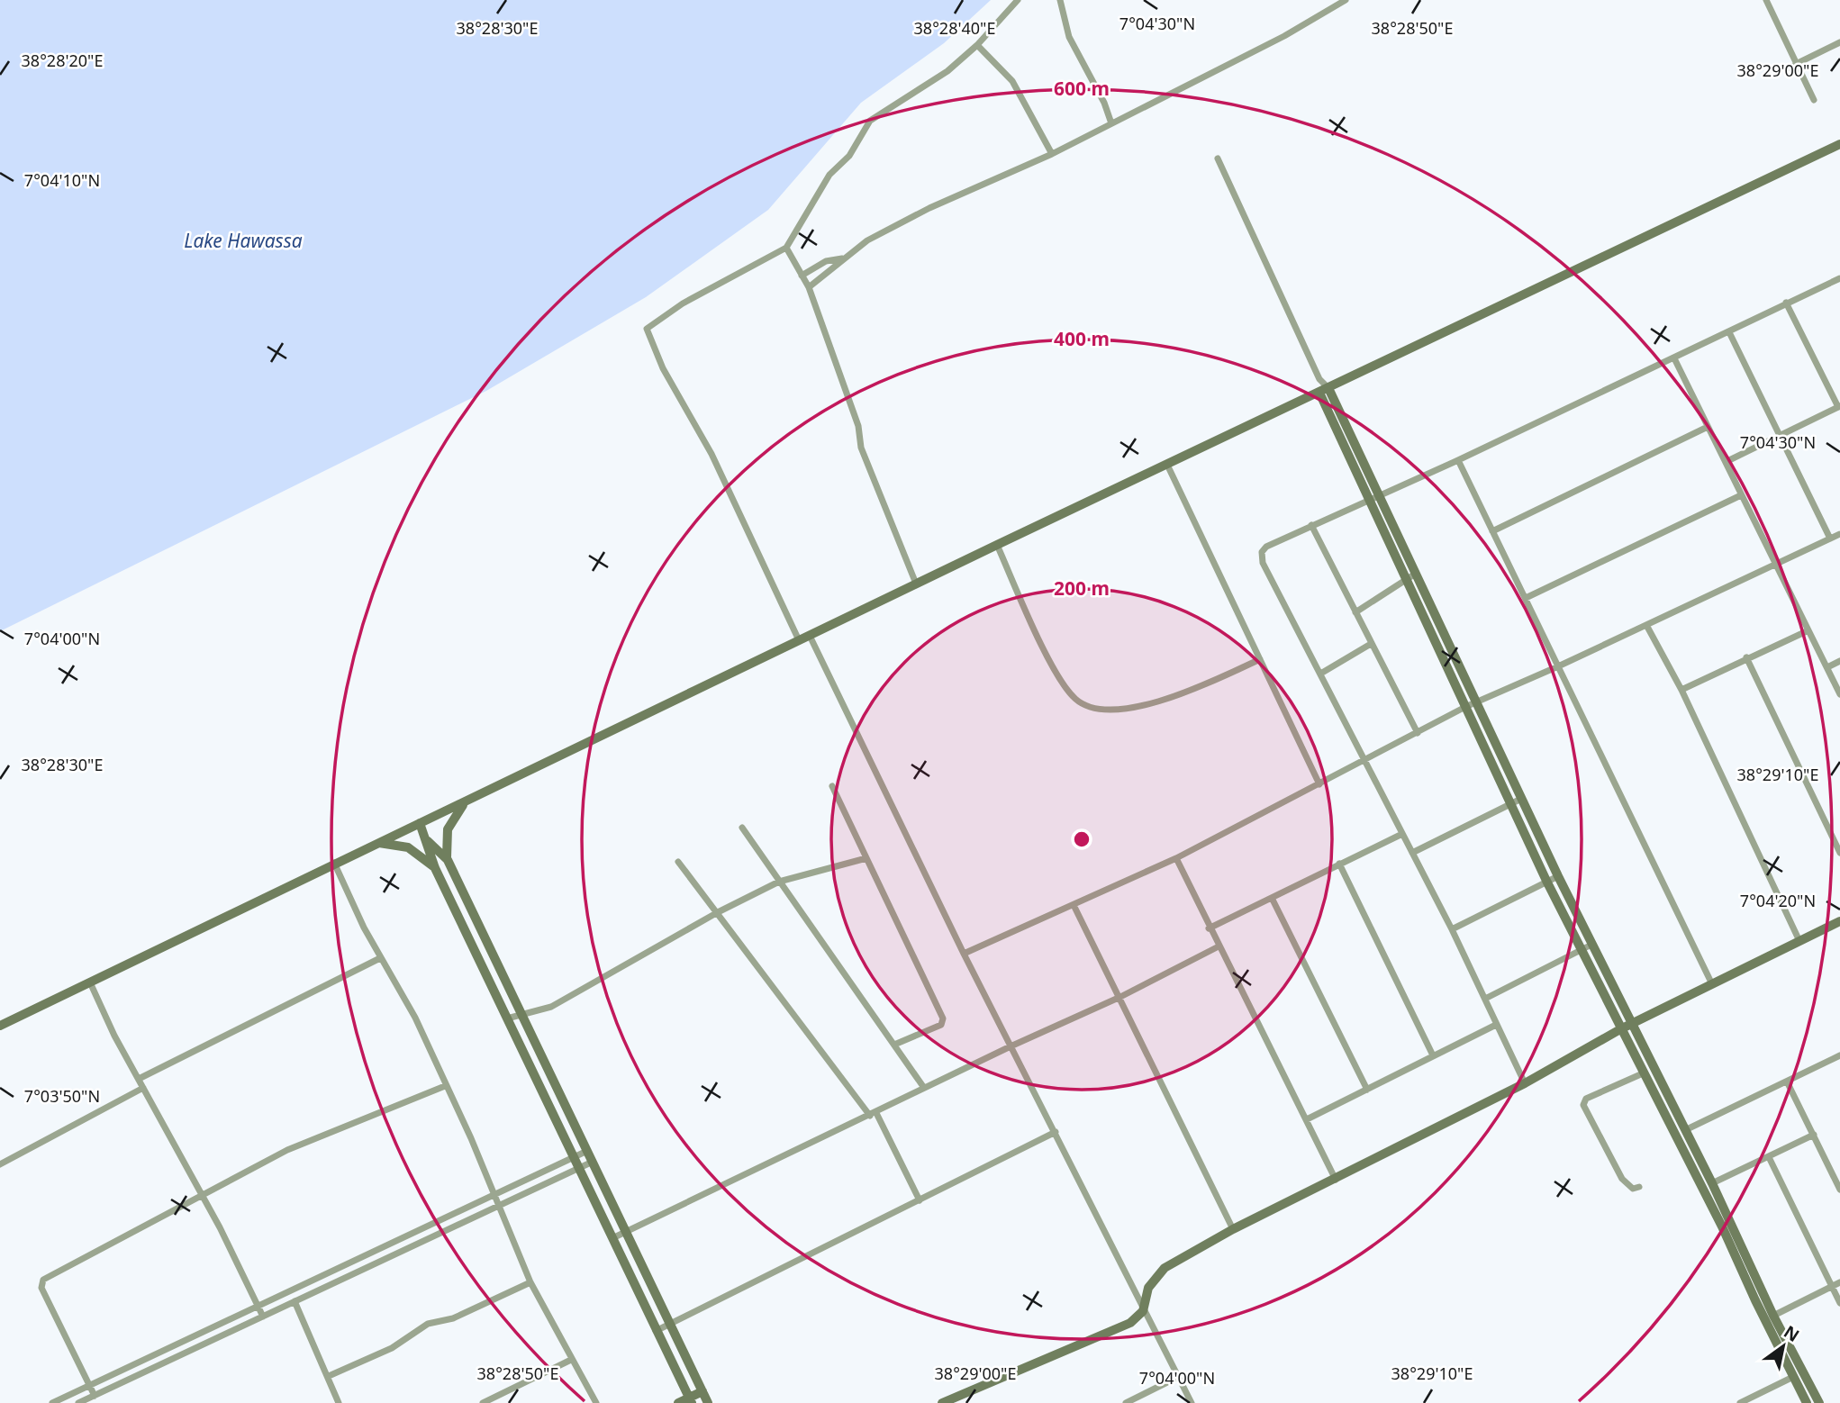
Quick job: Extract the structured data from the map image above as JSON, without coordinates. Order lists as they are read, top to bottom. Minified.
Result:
{"water":["Lake Hawassa"],"north":"top right","coordinates":["7°04'30\"N","38°28'30\"E","38°28'40\"E","38°28'50\"E","38°28'20\"E","38°29'00\"E","7°04'10\"N","7°04'00\"N","38°29'10\"E","7°04'20\"N","7°03'50\"N"],"rings":["600 m","400 m","200 m"]}
